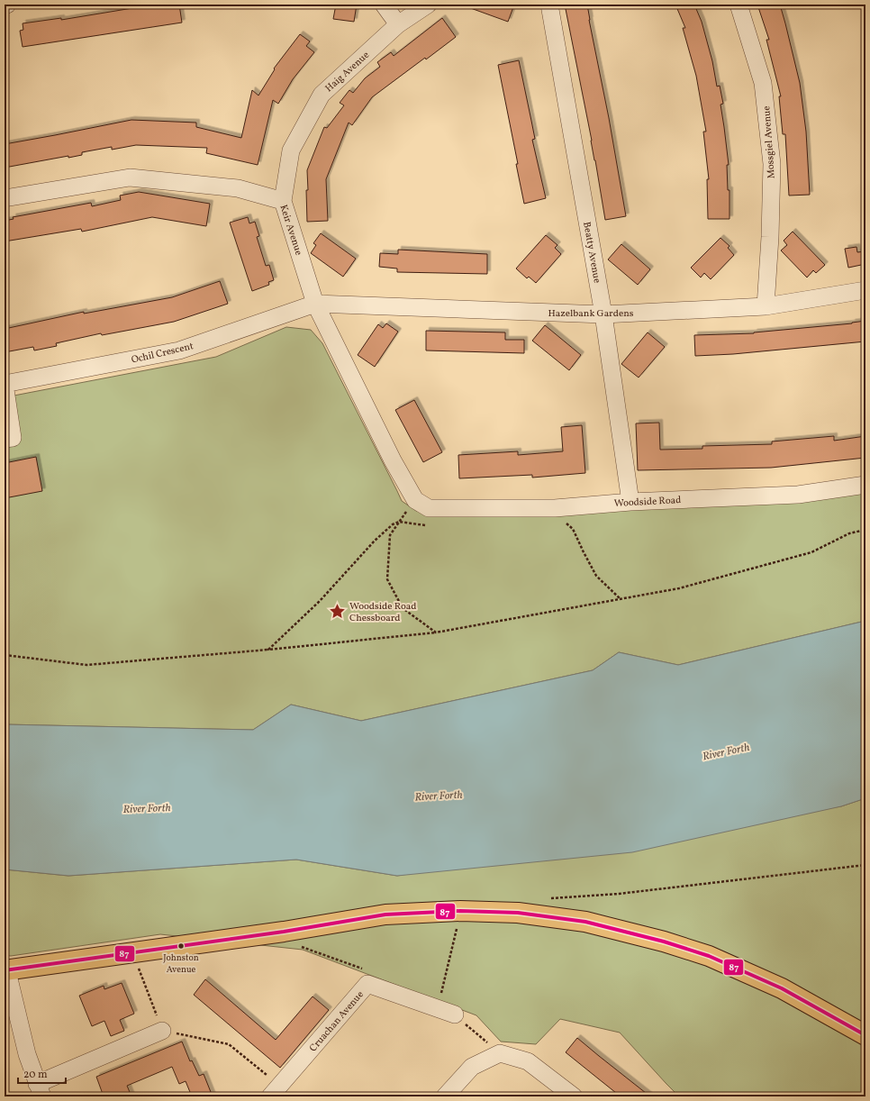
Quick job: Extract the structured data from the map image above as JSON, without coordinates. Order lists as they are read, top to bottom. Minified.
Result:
{"streets":{"street":["Haig Avenue","Mossgiel Avenue","Keir Avenue","Beatty Avenue","Hazelbank Gardens","Ochil Crescent","Woodside Road","Cruachan Avenue"]},"crossings":[["Haig Avenue","Keir Avenue"],["Mossgiel Avenue","Hazelbank Gardens"],["Keir Avenue","Hazelbank Gardens"],["Keir Avenue","Ochil Crescent"],["Keir Avenue","Woodside Road"],["Beatty Avenue","Hazelbank Gardens"],["Beatty Avenue","Woodside Road"],["Hazelbank Gardens","Ochil Crescent"]],"water":["River Forth"],"places":{"place":["Woodside Road Chessboard"],"other":["Johnston Avenue"]},"lines":["transit line 87"],"scale_bar":"20 m"}
